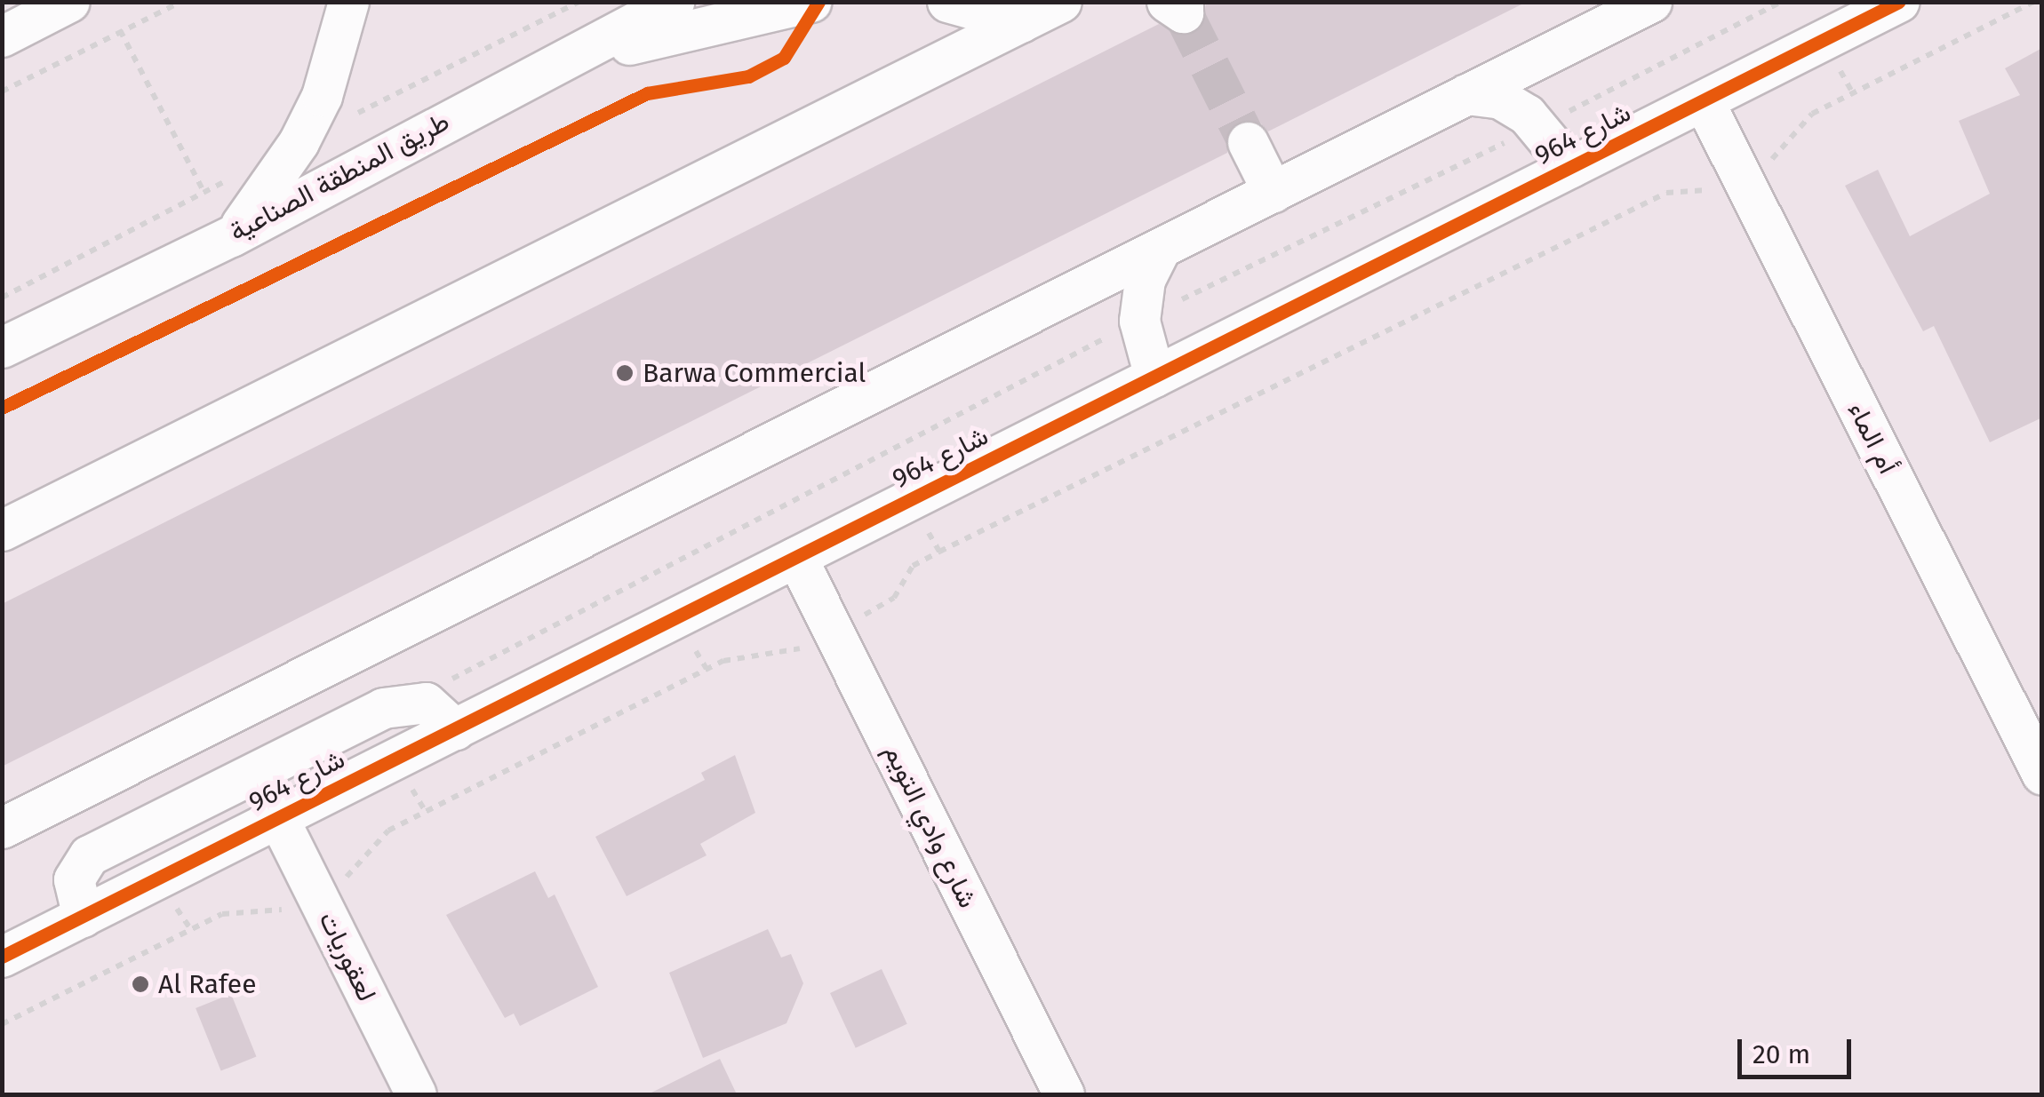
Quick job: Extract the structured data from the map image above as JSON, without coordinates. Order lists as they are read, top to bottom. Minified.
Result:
{"streets":{"street":["شارع 964","طريق المنطقة الصناعية","أم الماء","شارع وادي التويم","لعقوريات"]},"crossings":[["شارع 964","أم الماء"],["شارع 964","شارع وادي التويم"],["شارع 964","لعقوريات"]],"places":["Barwa Commercial","Al Rafee"],"scale_bar":"20 m"}
